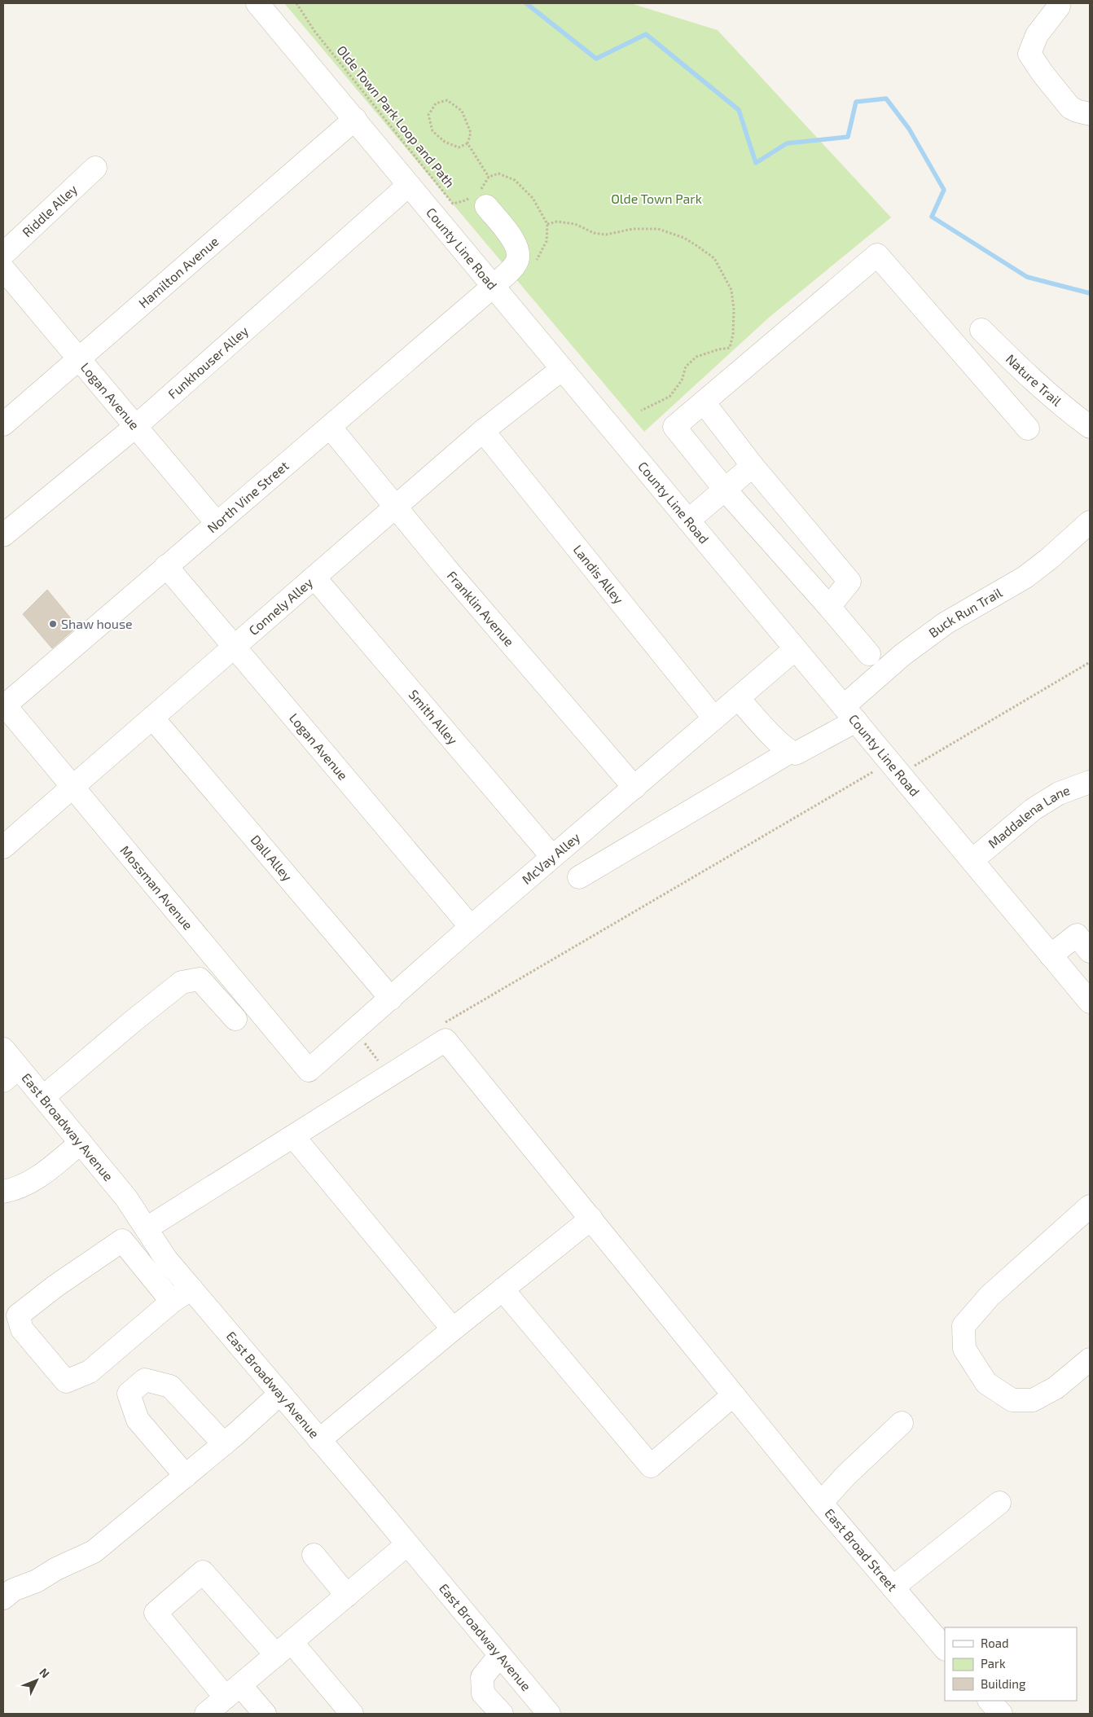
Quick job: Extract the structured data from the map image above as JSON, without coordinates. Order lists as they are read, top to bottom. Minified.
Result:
{"streets":{"street":["Riddle Alley","County Line Road","Hamilton Avenue","Funkhouser Alley","Nature Trail","Logan Avenue","North Vine Street","Landis Alley","Connely Alley","Franklin Avenue","Buck Run Trail","Smith Alley","Maddalena Lane","Dall Alley","McVay Alley","Mossman Avenue","East Broadway Avenue","East Broad Street"],"path":["Olde Town Park Loop and Path"]},"crossings":[["Olde Town Park Loop and Path","North Vine Street"],["County Line Road","Hamilton Avenue"],["County Line Road","Funkhouser Alley"],["County Line Road","North Vine Street"],["County Line Road","Connely Alley"],["County Line Road","Buck Run Trail"],["County Line Road","Maddalena Lane"],["County Line Road","McVay Alley"],["Hamilton Avenue","Logan Avenue"],["Funkhouser Alley","Logan Avenue"],["Logan Avenue","North Vine Street"],["Logan Avenue","Connely Alley"],["Logan Avenue","McVay Alley"],["North Vine Street","Franklin Avenue"],["North Vine Street","Mossman Avenue"],["Landis Alley","Connely Alley"],["Landis Alley","McVay Alley"],["Connely Alley","Franklin Avenue"],["Connely Alley","Smith Alley"],["Connely Alley","Dall Alley"],["Connely Alley","Mossman Avenue"],["Franklin Avenue","McVay Alley"],["Smith Alley","McVay Alley"],["Dall Alley","McVay Alley"],["McVay Alley","Mossman Avenue"]],"parks":["Olde Town Park"],"places":["Shaw house"],"legend":["Road","Park","Building"],"north":"top right"}
